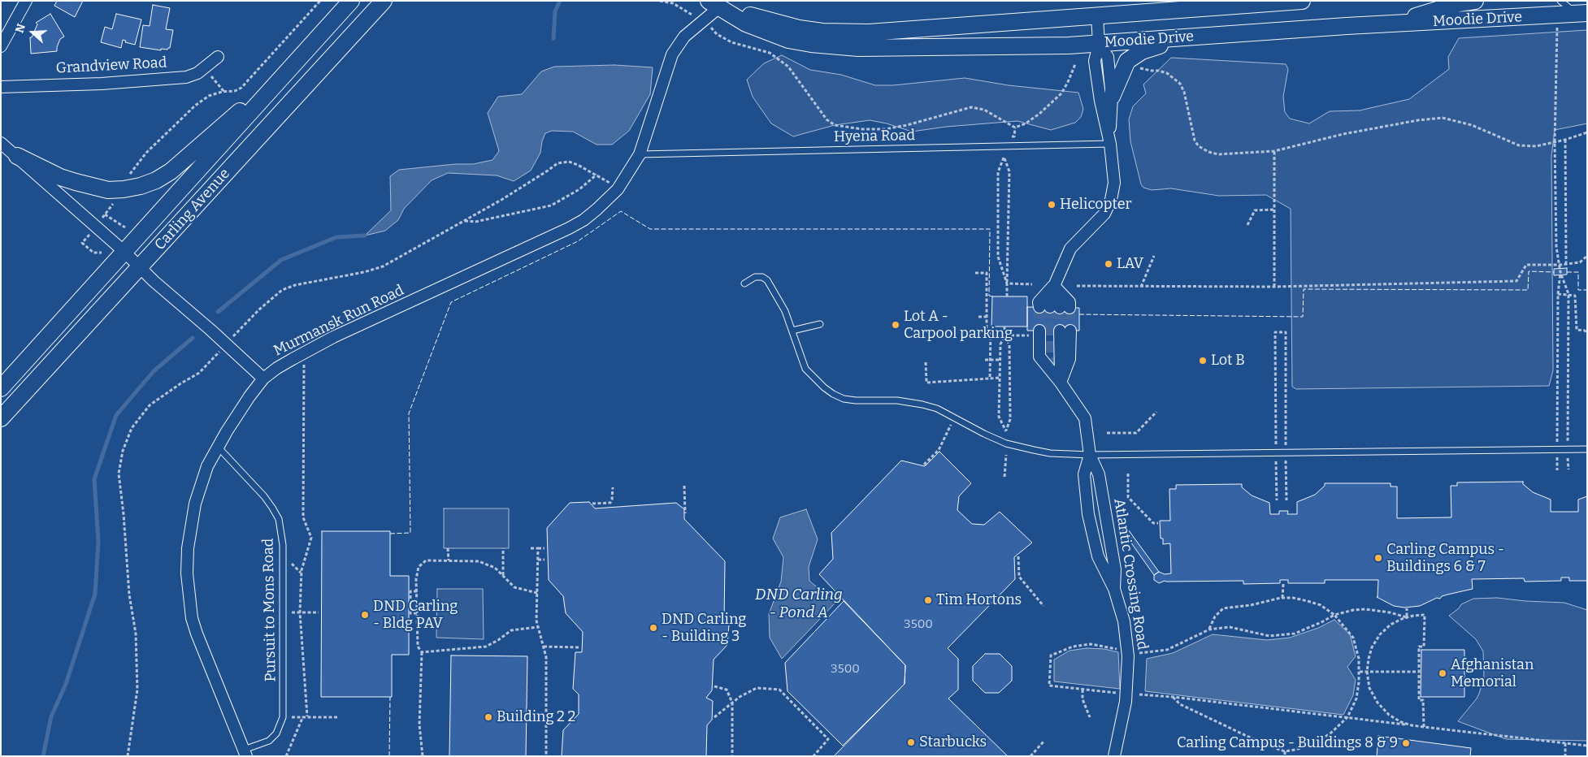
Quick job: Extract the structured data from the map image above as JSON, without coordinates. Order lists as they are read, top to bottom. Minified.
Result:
{"streets":{"main road":["Moodie Drive","Carling Avenue"],"street":["Grandview Road","Murmansk Run Road","Atlantic Crossing Road"],"lane":["Hyena Road","Pursuit to Mons Road"]},"crossings":[["Moodie Drive","Murmansk Run Road"],["Hyena Road","Murmansk Run Road"],["Murmansk Run Road","Pursuit to Mons Road"]],"water":["DND Carling - Pond A"],"places":["Helicopter","LAV","Lot A - Carpool parking","Lot B","Carling Campus - Buildings 6 & 7","Tim Hortons","DND Carling - Bldg PAV","DND Carling - Building 3","Afghanistan Memorial","Building 2 2","Starbucks","Carling Campus - Buildings 8 & 9"],"house_numbers":["3500","3500"],"north":"left"}
